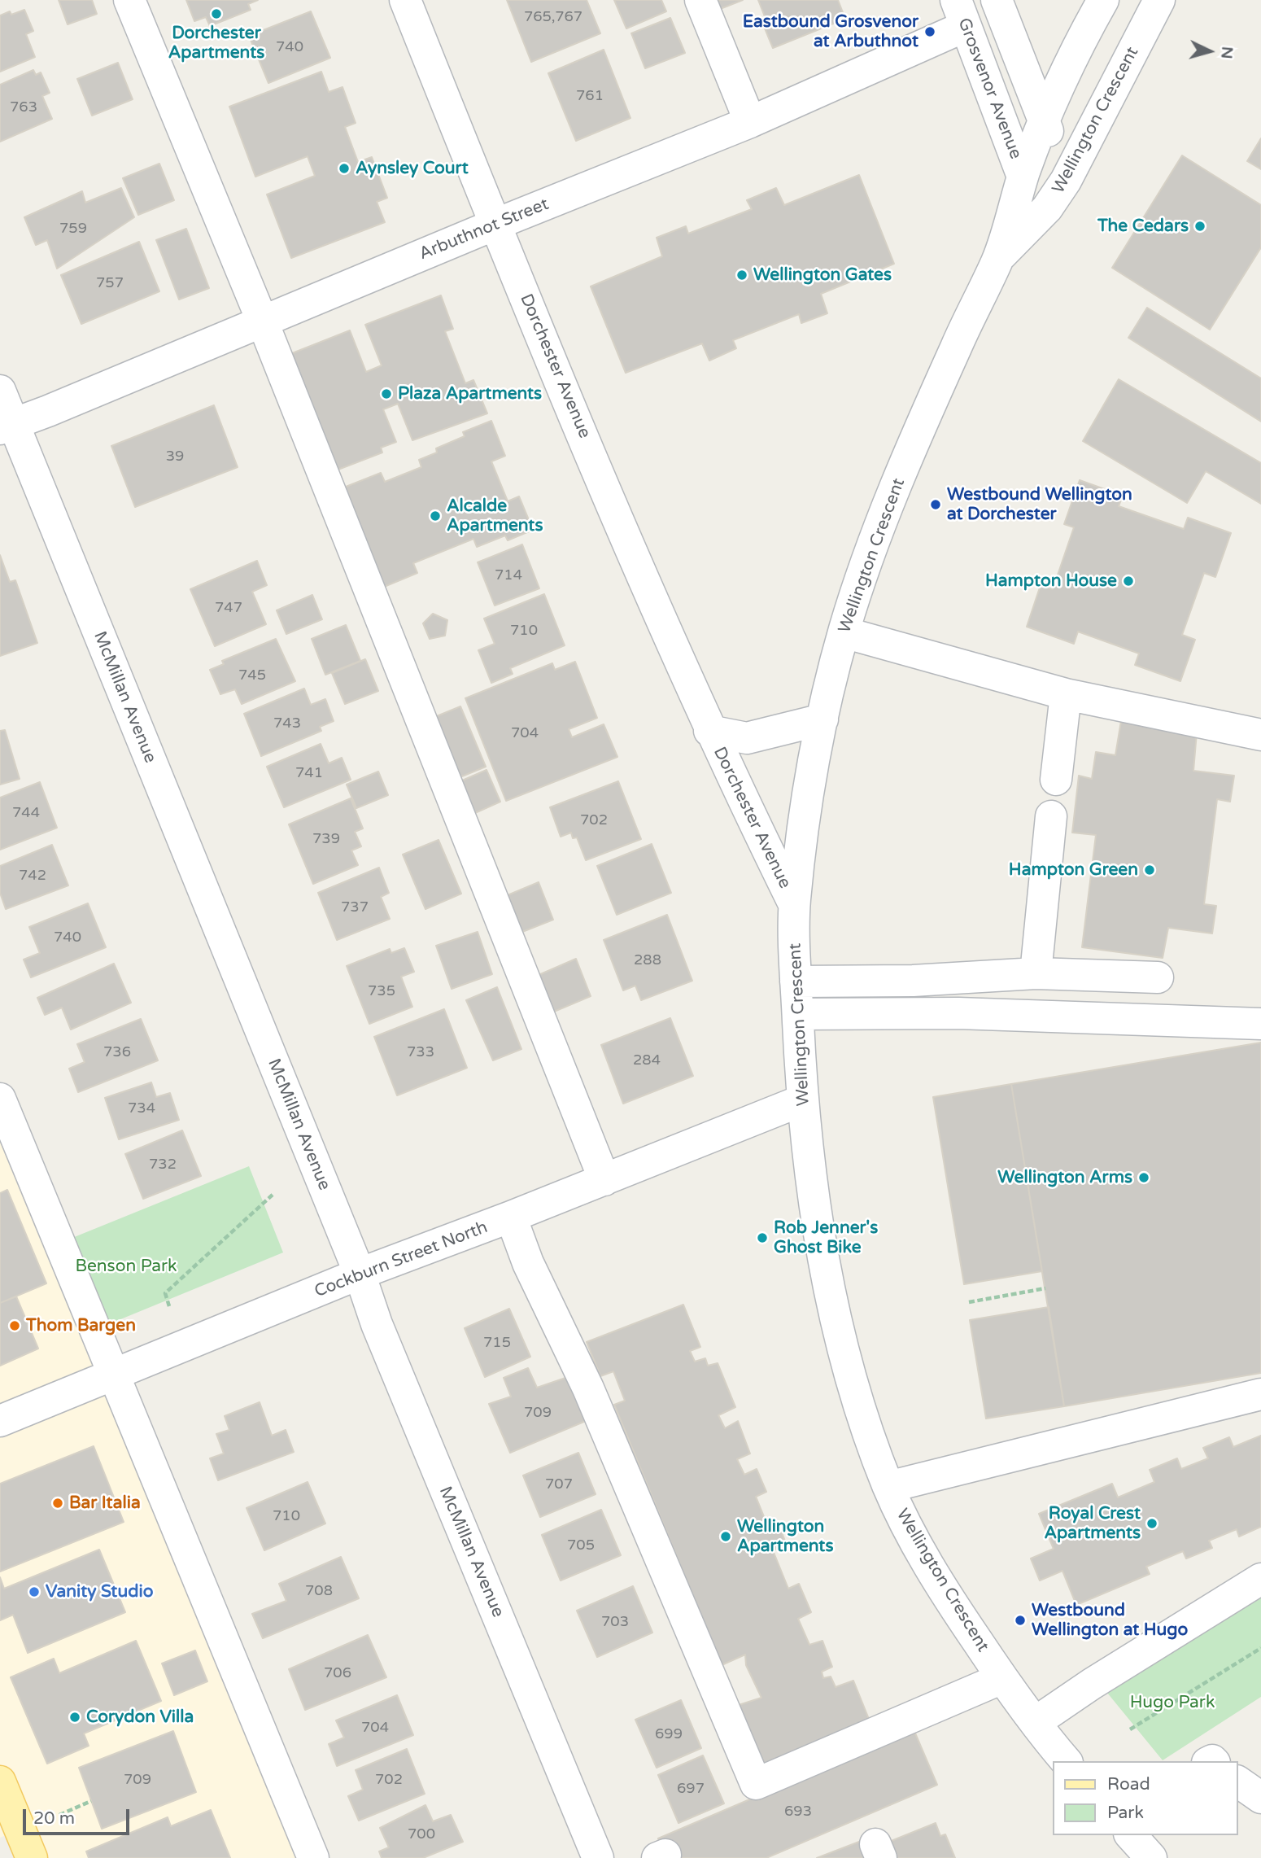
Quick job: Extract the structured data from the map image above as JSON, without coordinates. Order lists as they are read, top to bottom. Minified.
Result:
{"streets":{"street":["Grosvenor Avenue","Wellington Crescent","Arbuthnot Street","Dorchester Avenue","McMillan Avenue","Cockburn Street North"]},"crossings":[["Grosvenor Avenue","Wellington Crescent"],["Grosvenor Avenue","Arbuthnot Street"],["Wellington Crescent","Dorchester Avenue"],["Wellington Crescent","Cockburn Street North"],["Arbuthnot Street","Dorchester Avenue"],["Arbuthnot Street","McMillan Avenue"],["McMillan Avenue","Cockburn Street North"]],"parks":["Benson Park","Hugo Park"],"places":["Dorchester Apartments","Eastbound Grosvenor at Arbuthnot","Aynsley Court","The Cedars","Wellington Gates","Plaza Apartments","Westbound Wellington at Dorchester","Alcalde Apartments","Hampton House","Hampton Green","Wellington Arms","Rob Jenner's Ghost Bike","Thom Bargen","Bar Italia","Royal Crest Apartments","Wellington Apartments","Vanity Studio","Westbound Wellington at Hugo","Corydon Villa"],"house_numbers":["765,767","740","761","763","759","757","39","714","747","710","745","743","704","741","744","702","739","742","737","740","288","735","736","733","284","734","732","715","709","707","710","705","708","703","706","704","699","709","702","697","693","700"],"legend":["Road","Park"],"scale_bar":"20 m","north":"right"}
